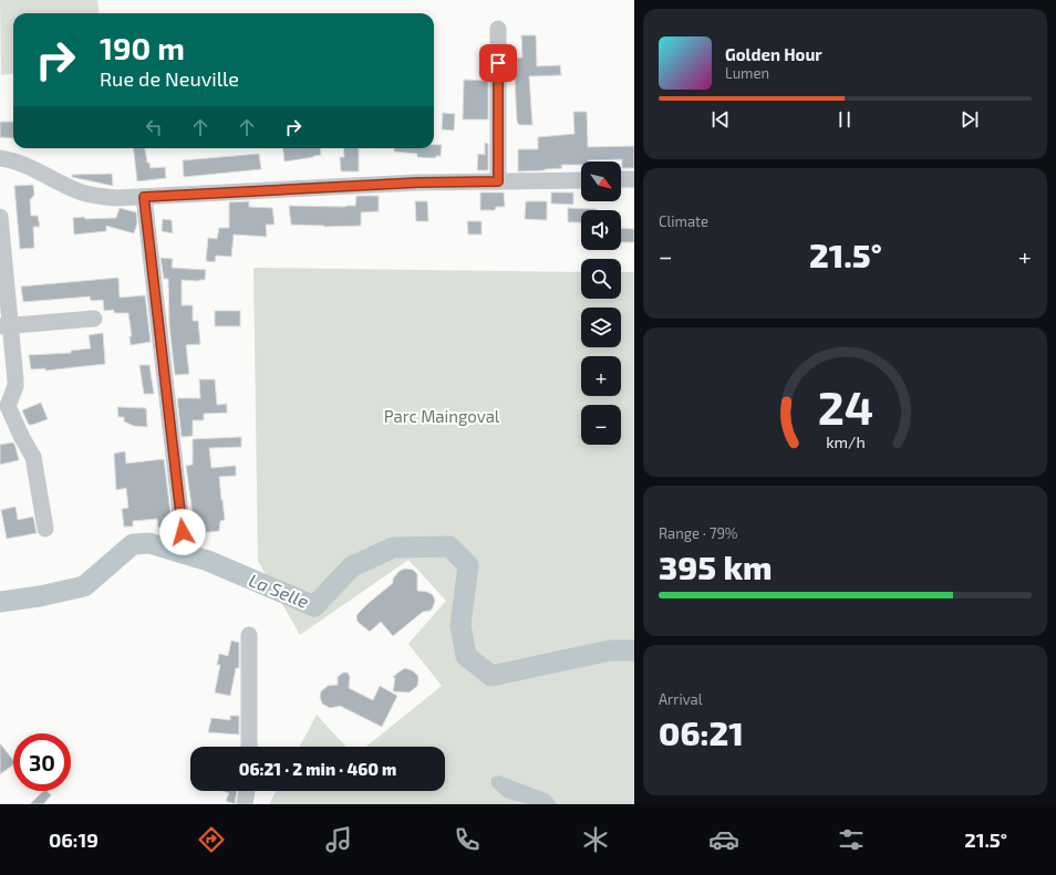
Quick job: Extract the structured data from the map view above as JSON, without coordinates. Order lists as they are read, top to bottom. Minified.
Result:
{"water":["La Selle"],"parks":["Parc Maingoval"],"north":"bottom right","page":{"turn":["190 m","Rue de Neuville"],"song":["Golden Hour","Lumen"],"map_buttons":["+","−"],"tile":["Climate",["Range · 79%","395 km"],["Arrival","06:21"]],"heat":["−","21.5°","+"],"limit":"30","trip":"06:21 · 2 min · 460 m","tabs":["06:19","21.5°"],"gauge":["24","km/h"]}}
